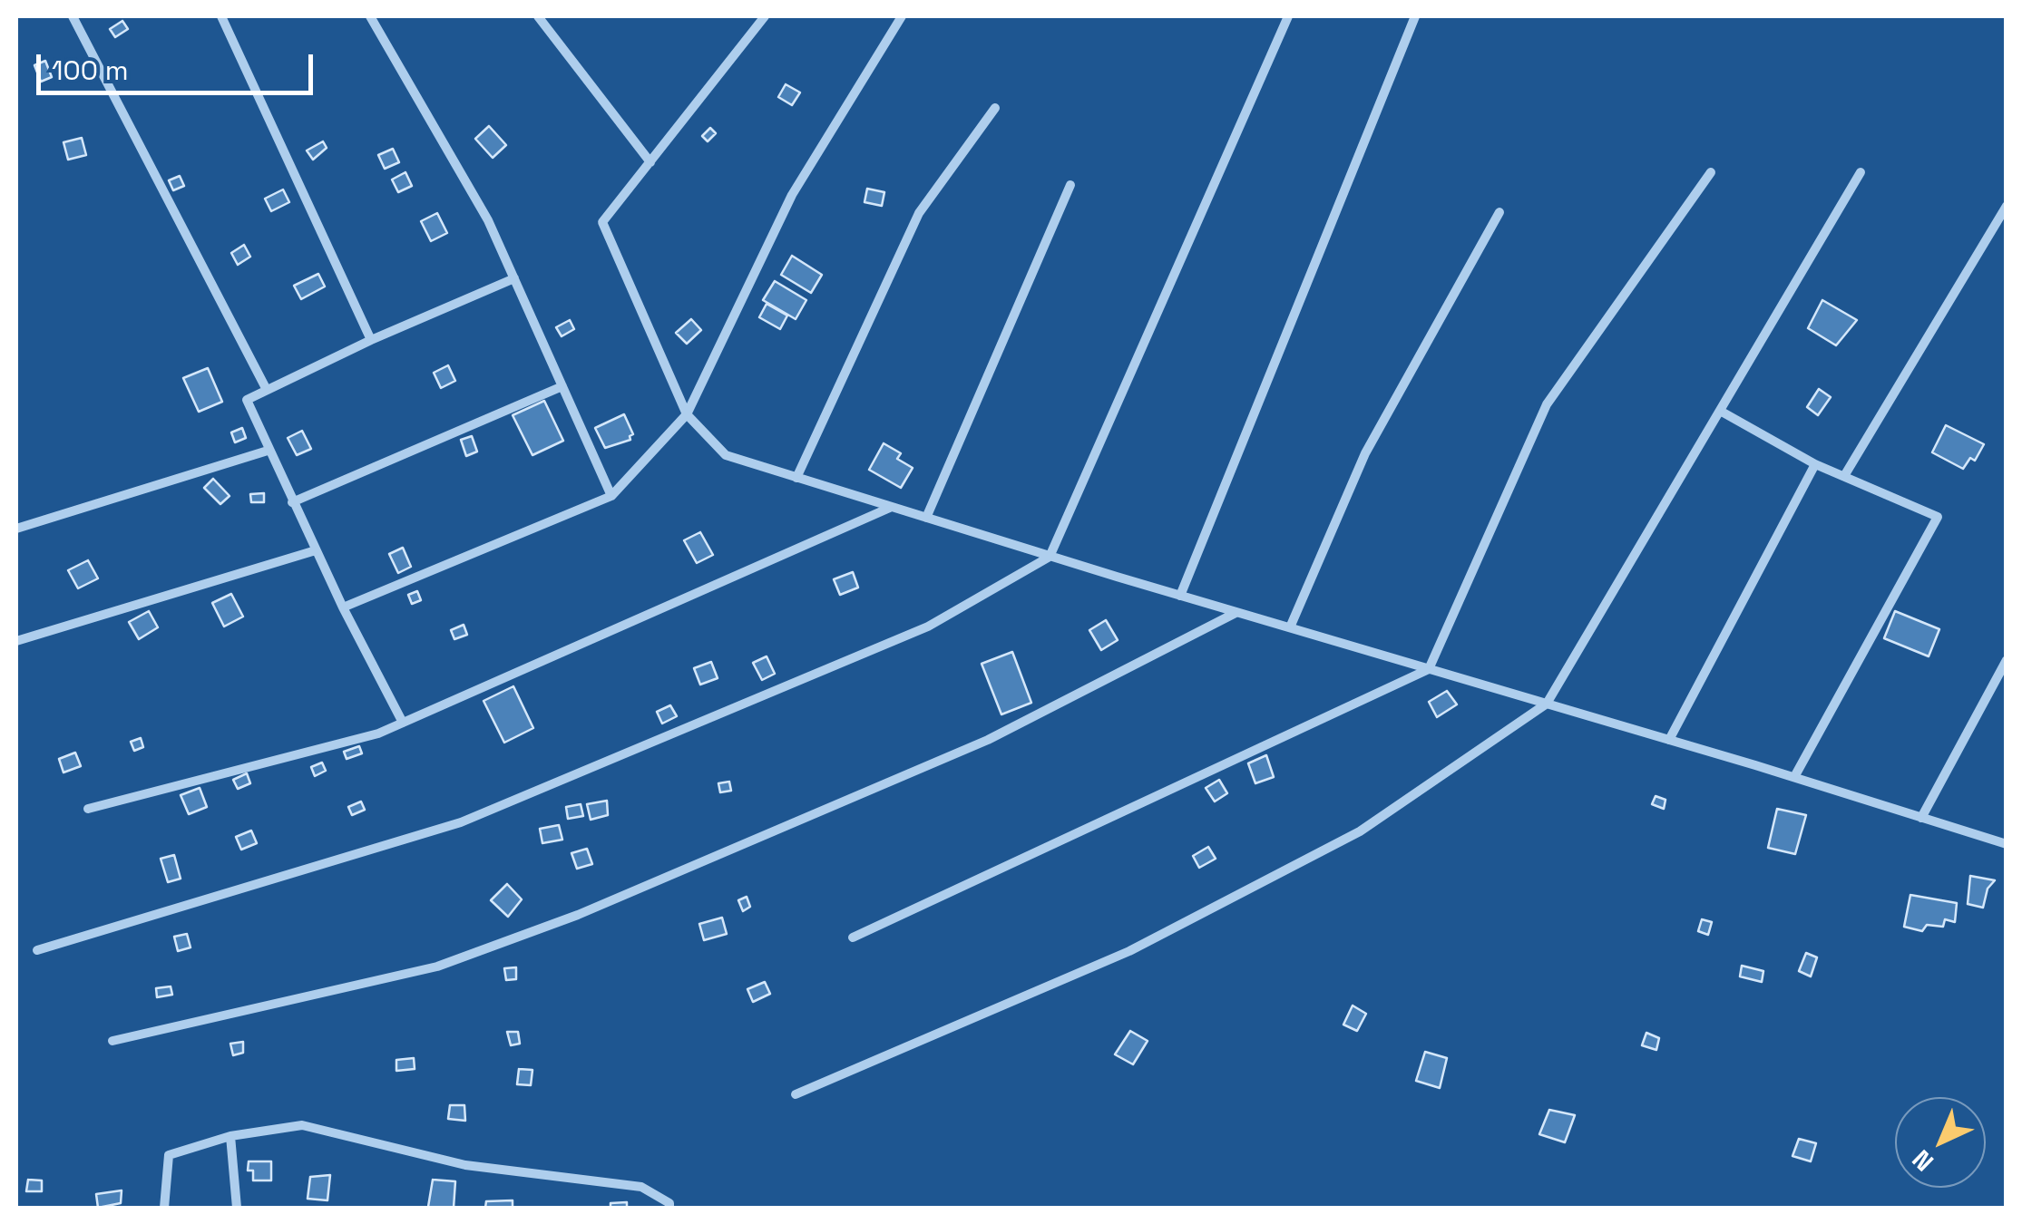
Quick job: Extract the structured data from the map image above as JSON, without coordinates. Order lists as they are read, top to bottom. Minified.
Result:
{"scale_bar":"100 m","north":"bottom left"}
